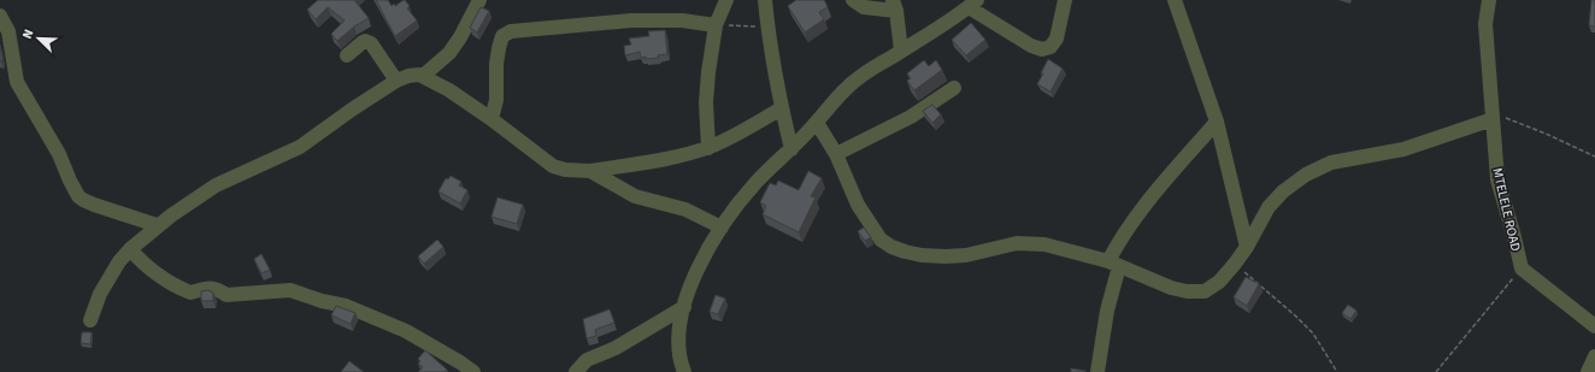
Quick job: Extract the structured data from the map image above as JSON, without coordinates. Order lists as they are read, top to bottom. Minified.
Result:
{"streets":{"street":["MTELELE ROAD"]},"north":"top left"}
